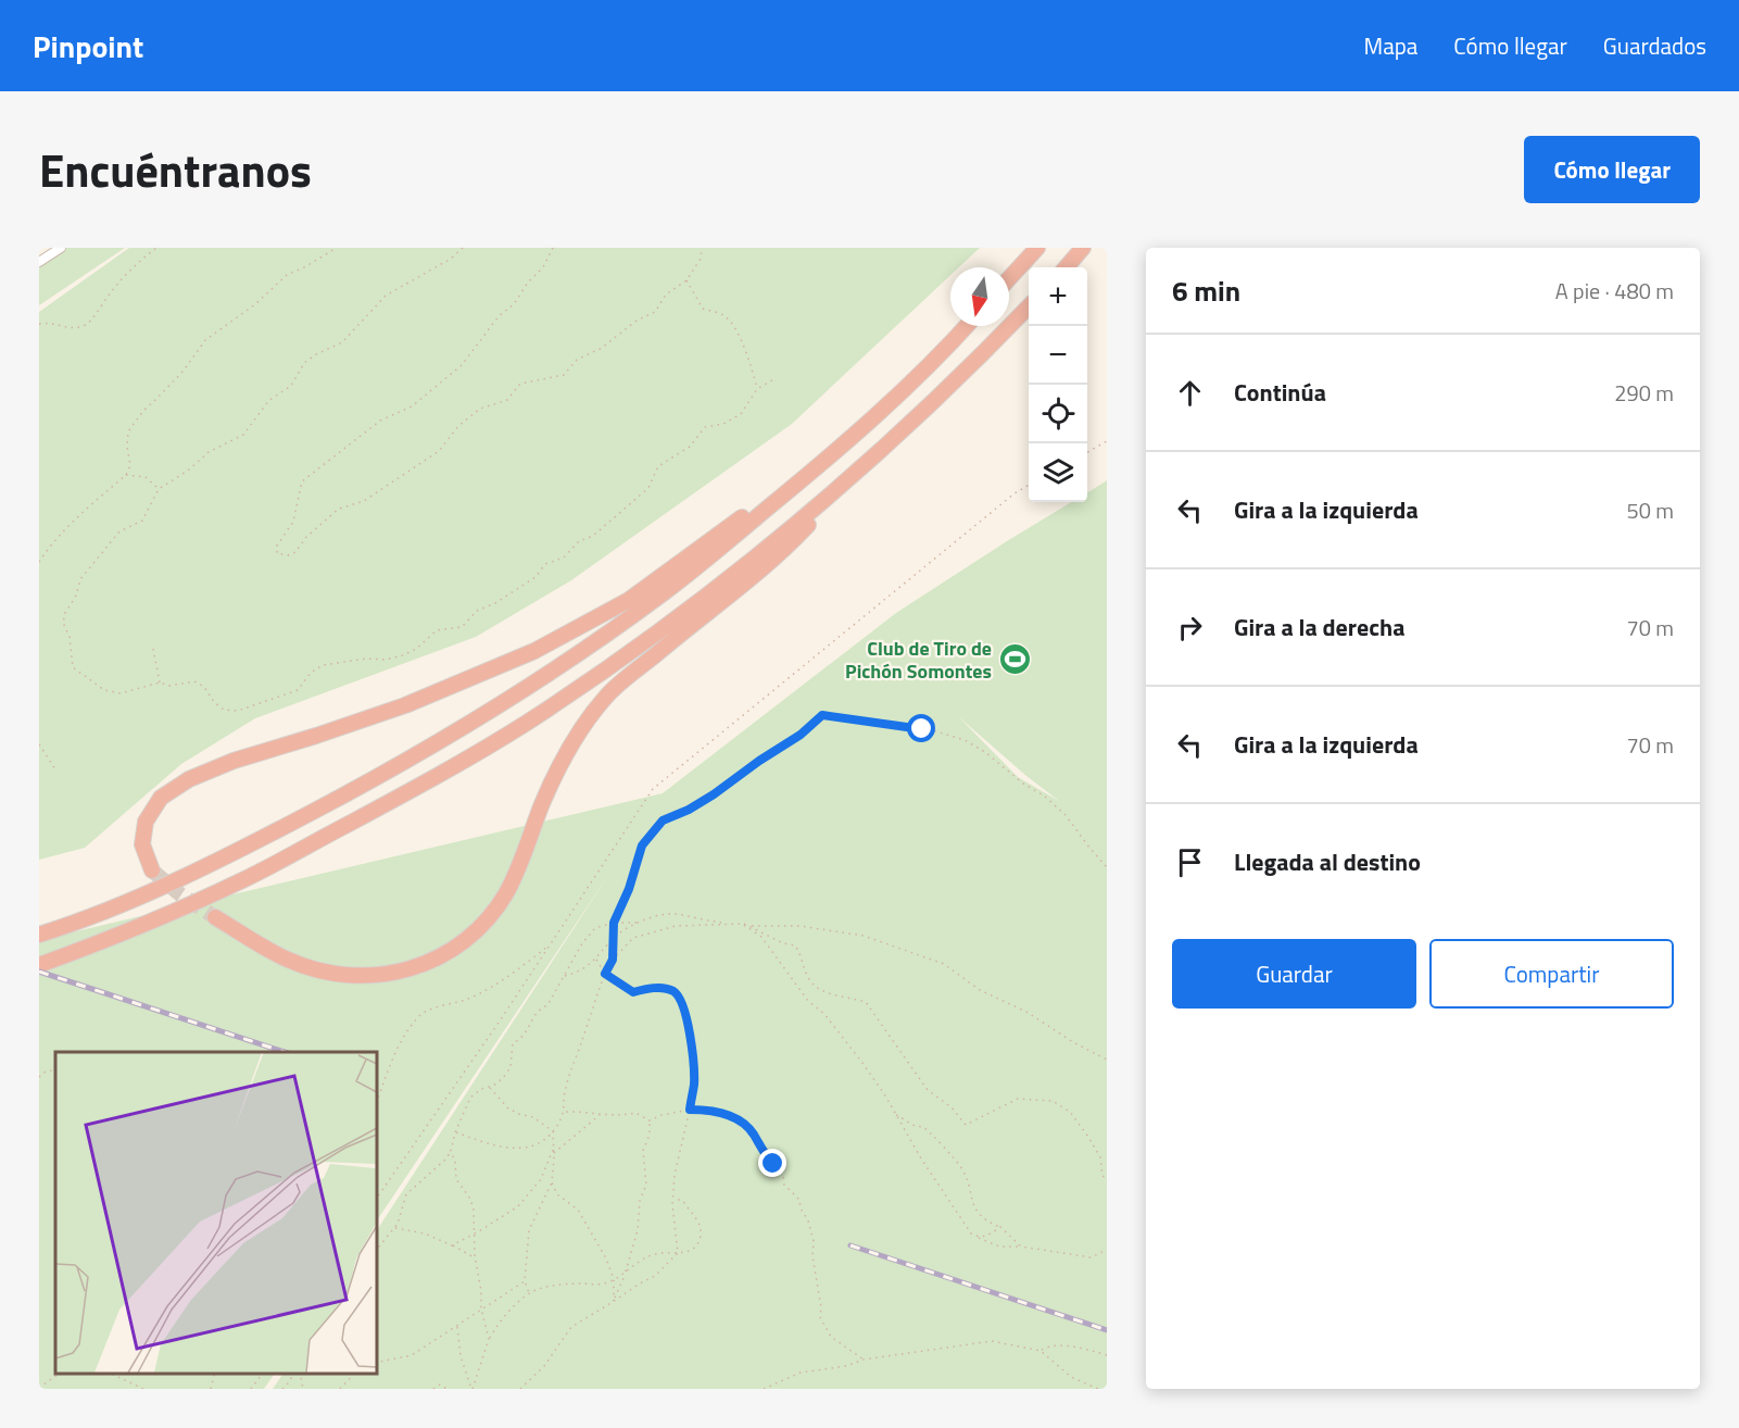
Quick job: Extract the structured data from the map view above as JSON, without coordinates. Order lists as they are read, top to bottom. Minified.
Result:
{"places":{"sports":["Club de Tiro de Pichón Somontes"]},"north":"bottom","page":{"header":"Pinpoint","nav":["Mapa","Cómo llegar","Guardados"],"title":"Encuéntranos","buttons":["Cómo llegar",["Guardar","Compartir"]],"heading":["6 min","A pie · 480 m"],"map_buttons":["+","−"],"list":[["Continúa","290 m"],["Gira a la izquierda","50 m"],["Gira a la derecha","70 m"],["Gira a la izquierda","70 m"],"Llegada al destino"]}}
